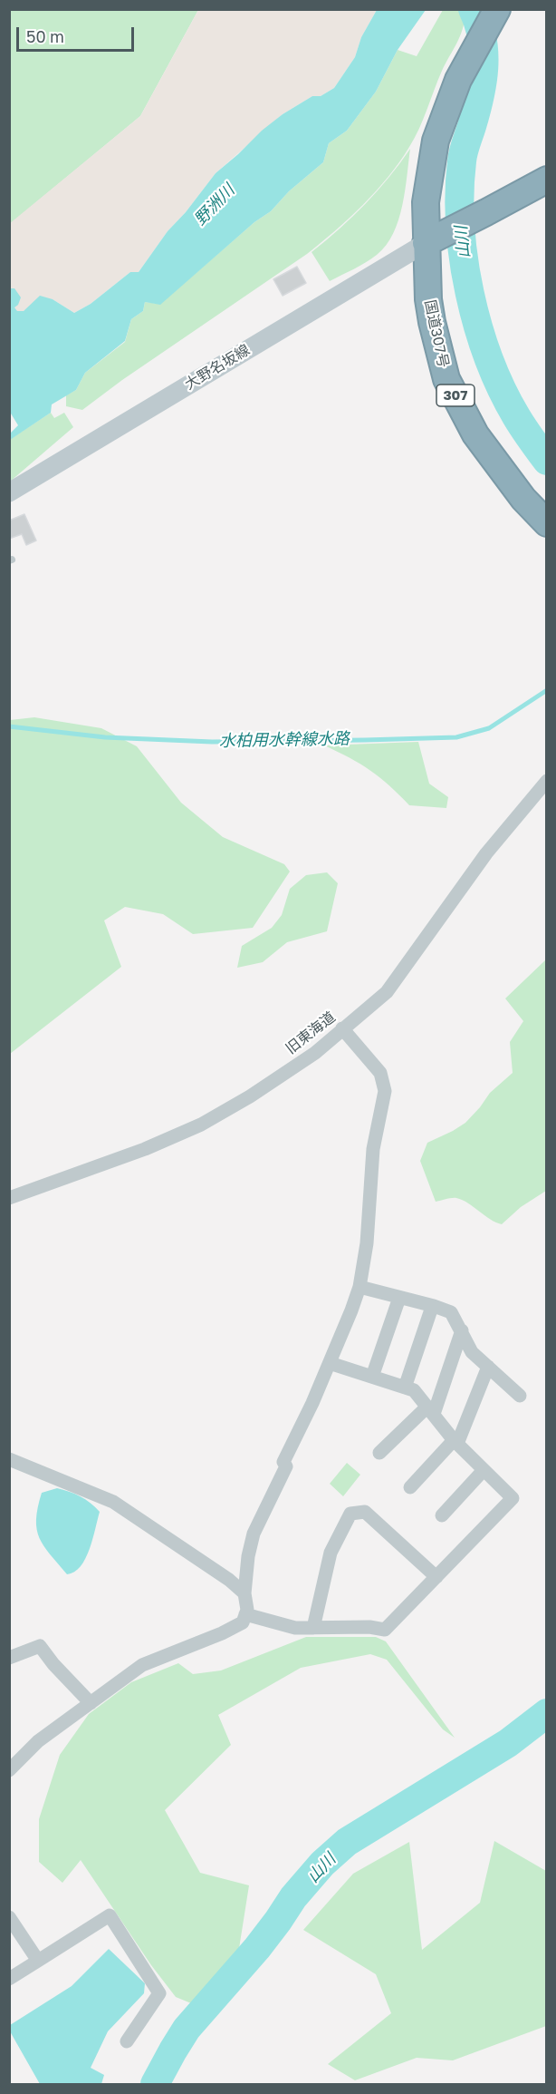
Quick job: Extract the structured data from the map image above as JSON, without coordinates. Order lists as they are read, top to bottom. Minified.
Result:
{"streets":{"highway":["国道307号","307"],"main road":["大野名坂線"],"street":["旧東海道"]},"crossings":[["国道307号","大野名坂線"]],"water":["野洲川","山川","水柏用水幹線水路"],"scale_bar":"50 m"}
